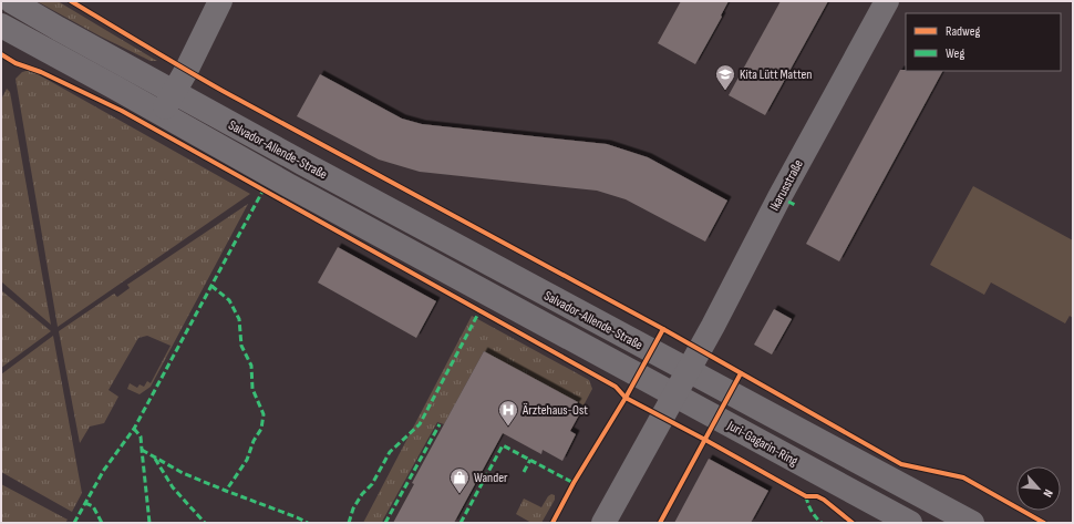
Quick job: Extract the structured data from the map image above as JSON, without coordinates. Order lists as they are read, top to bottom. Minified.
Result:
{"streets":{"street":["Salvador-Allende-Straße","Ikarusstraße","Juri-Gagarin-Ring"]},"crossings":[["Salvador-Allende-Straße","Ikarusstraße"],["Salvador-Allende-Straße","Juri-Gagarin-Ring"]],"places":{"school or university":["Kita Lütt Matten"],"hospital":["Ärztehaus-Ost"],"shop":["Wander"]},"legend":["Radweg","Weg"],"north":"bottom right"}
